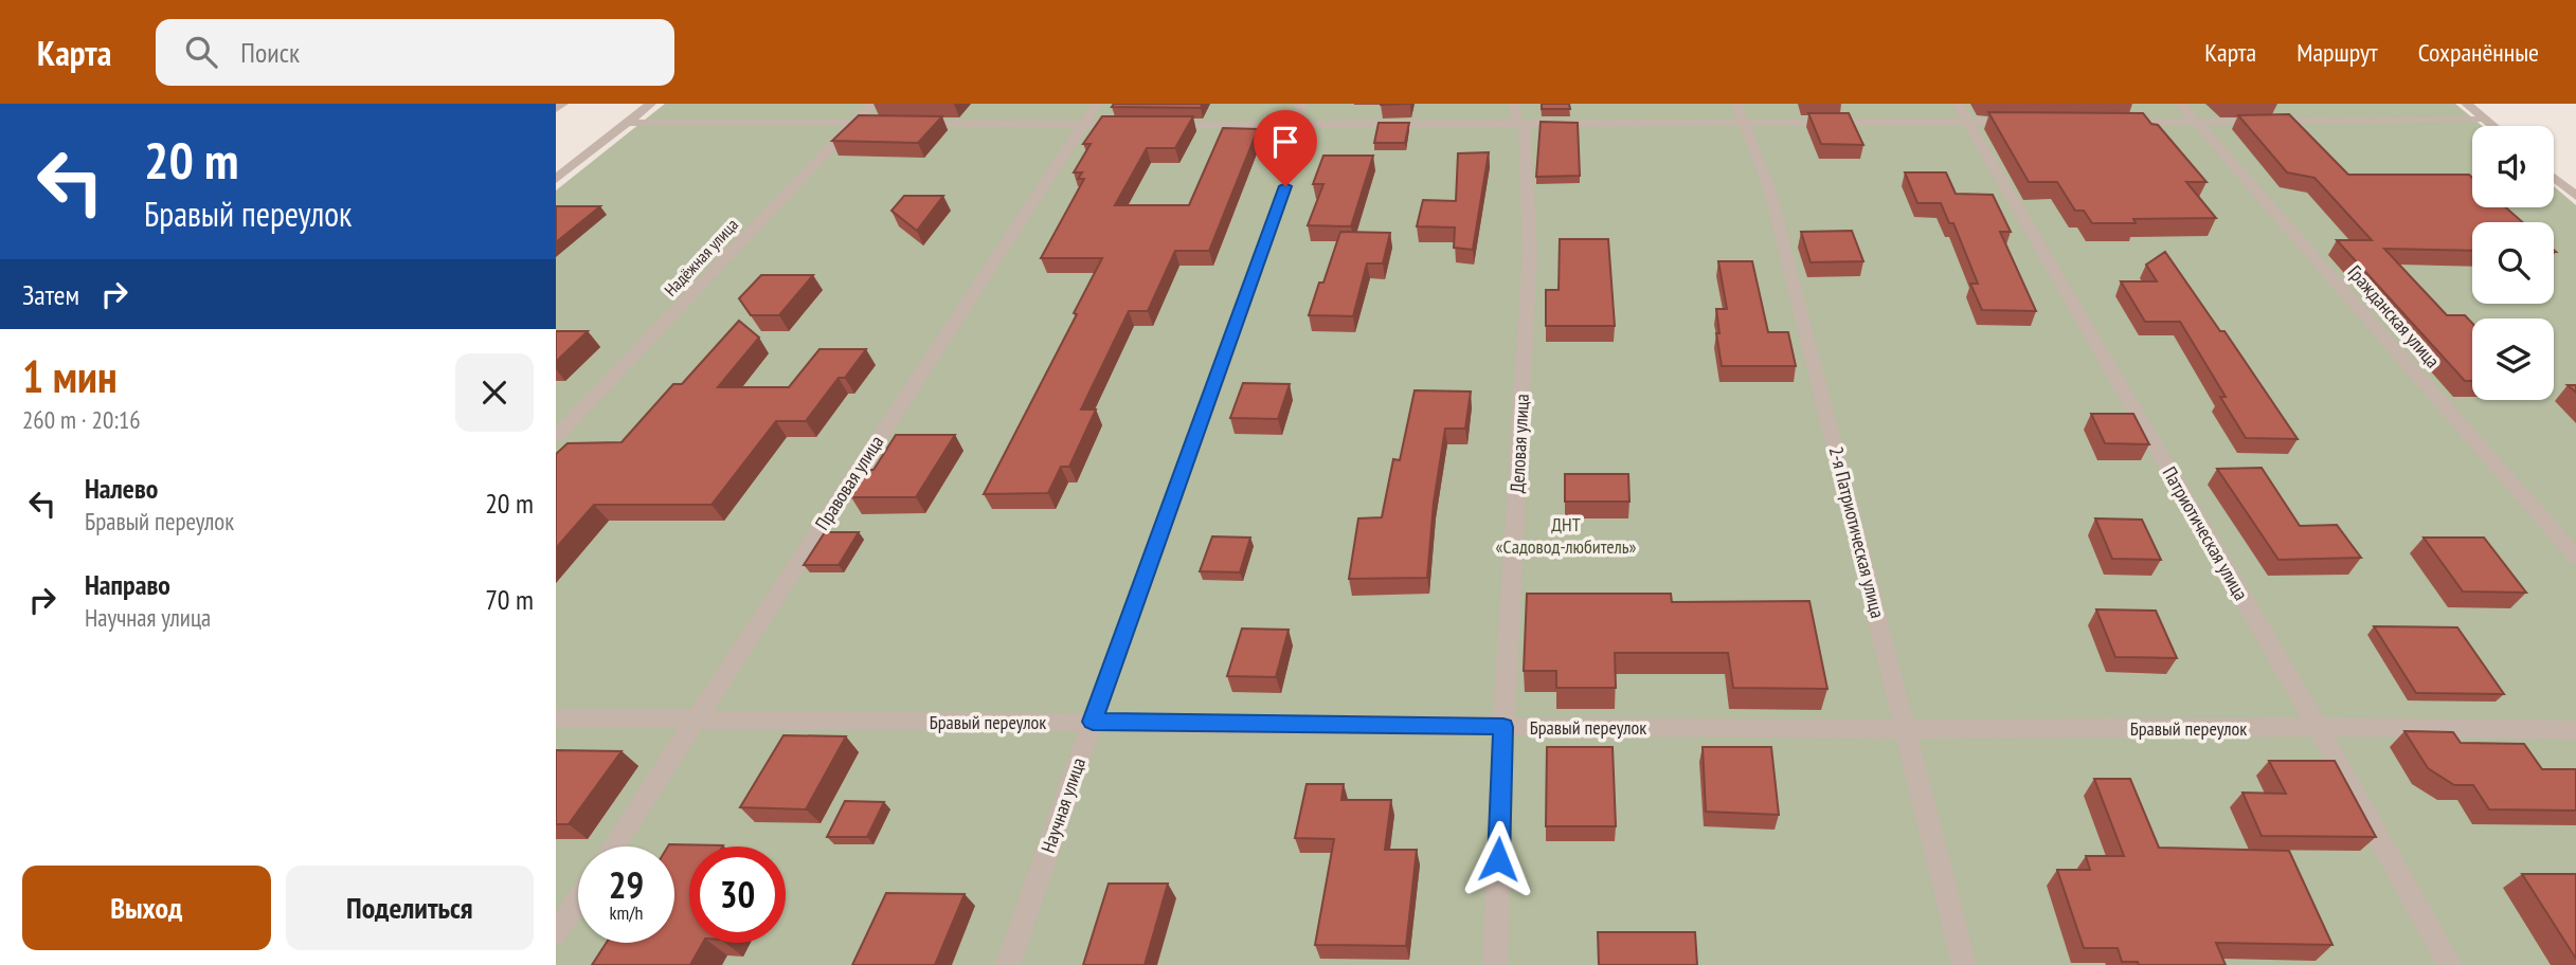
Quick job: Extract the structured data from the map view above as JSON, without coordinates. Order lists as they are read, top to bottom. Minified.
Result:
{"streets":{"street":["Надёжная улица","Гражданская улица","Деловая улица","Правовая улица","2-я Патриотическая улица","Патриотическая улица","Бравый переулок","Научная улица"]},"crossings":[["Деловая улица","Бравый переулок"],["Правовая улица","Бравый переулок"],["2-я Патриотическая улица","Бравый переулок"],["Патриотическая улица","Бравый переулок"],["Бравый переулок","Научная улица"]],"parks":["ДНТ «Садовод-любитель»"],"page":{"header":"Карта","search":"Поиск","nav":["Карта","Маршрут","Сохранённые"],"turn":["20 m","Бравый переулок"],"then":"Затем","heading":["1 мин","260 m · 20:16"],"list":[{"name":"Налево","note":"Бравый переулок","value":"20 m"},{"name":"Направо","note":"Научная улица","value":"70 m"}],"speed":"29 km/h","limit":"30","buttons":["Выход","Поделиться"]}}
